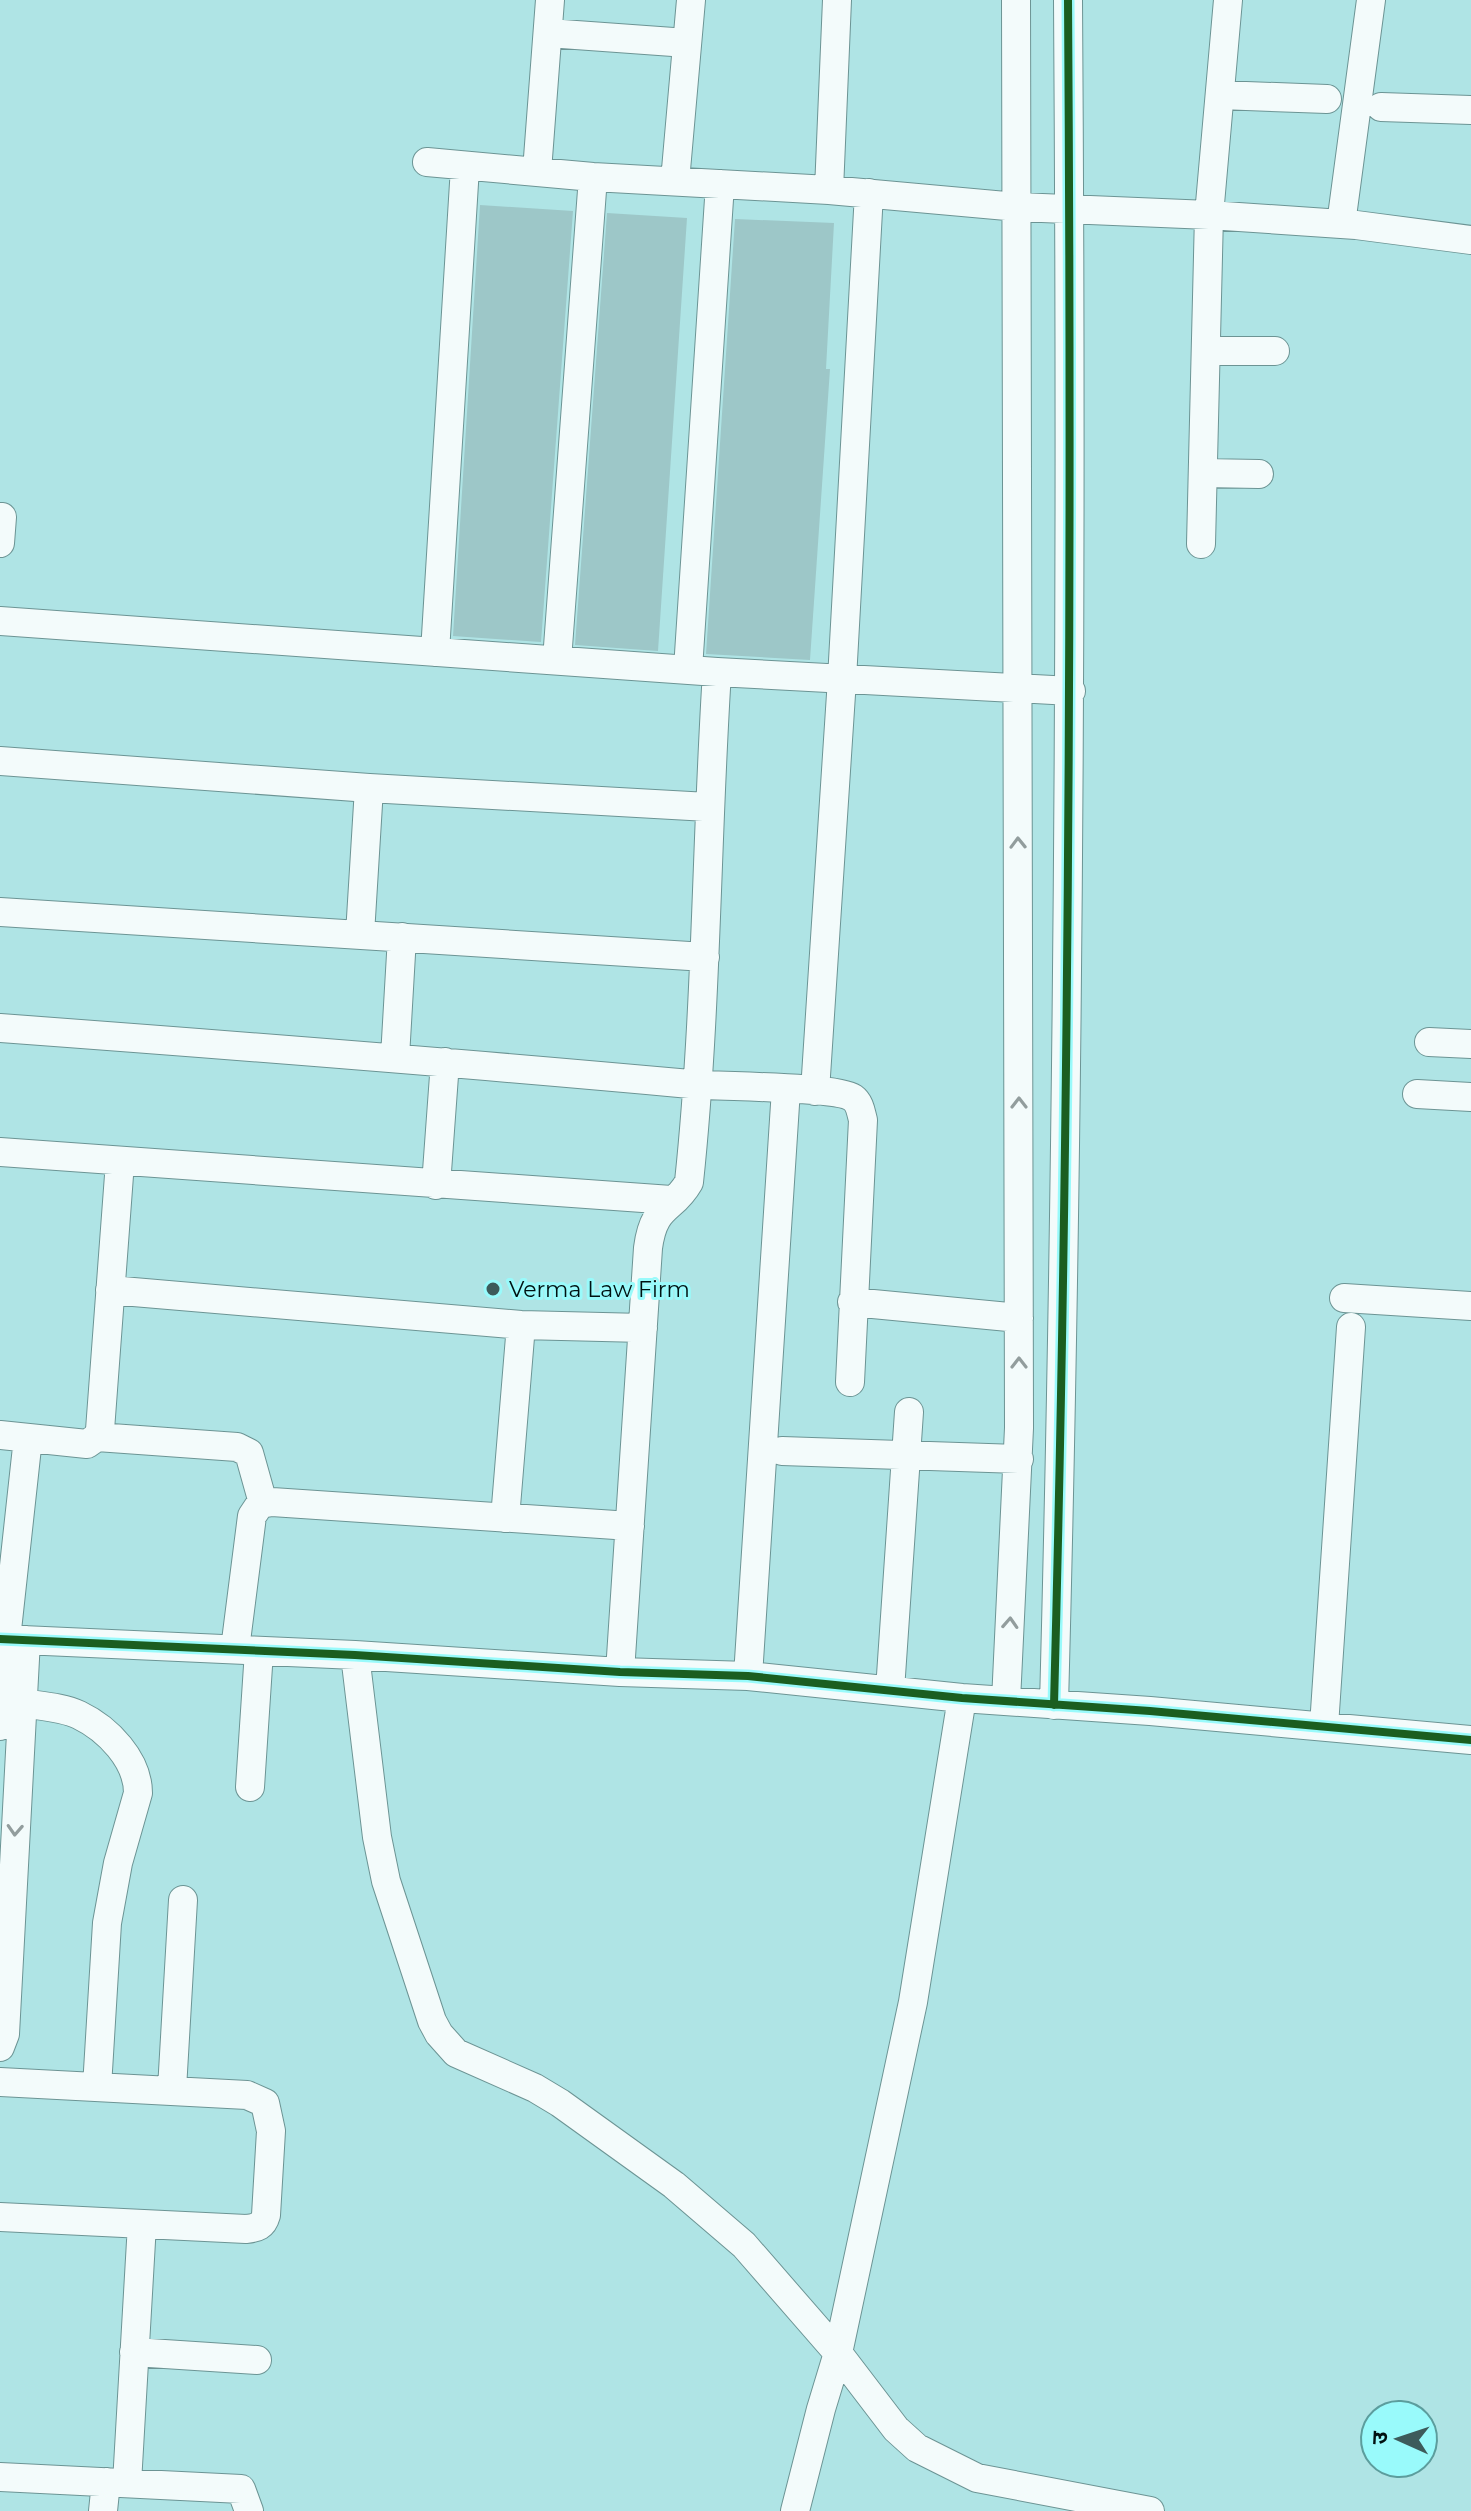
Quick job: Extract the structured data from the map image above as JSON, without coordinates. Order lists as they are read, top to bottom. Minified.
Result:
{"places":["Verma Law Firm"],"north":"left"}
